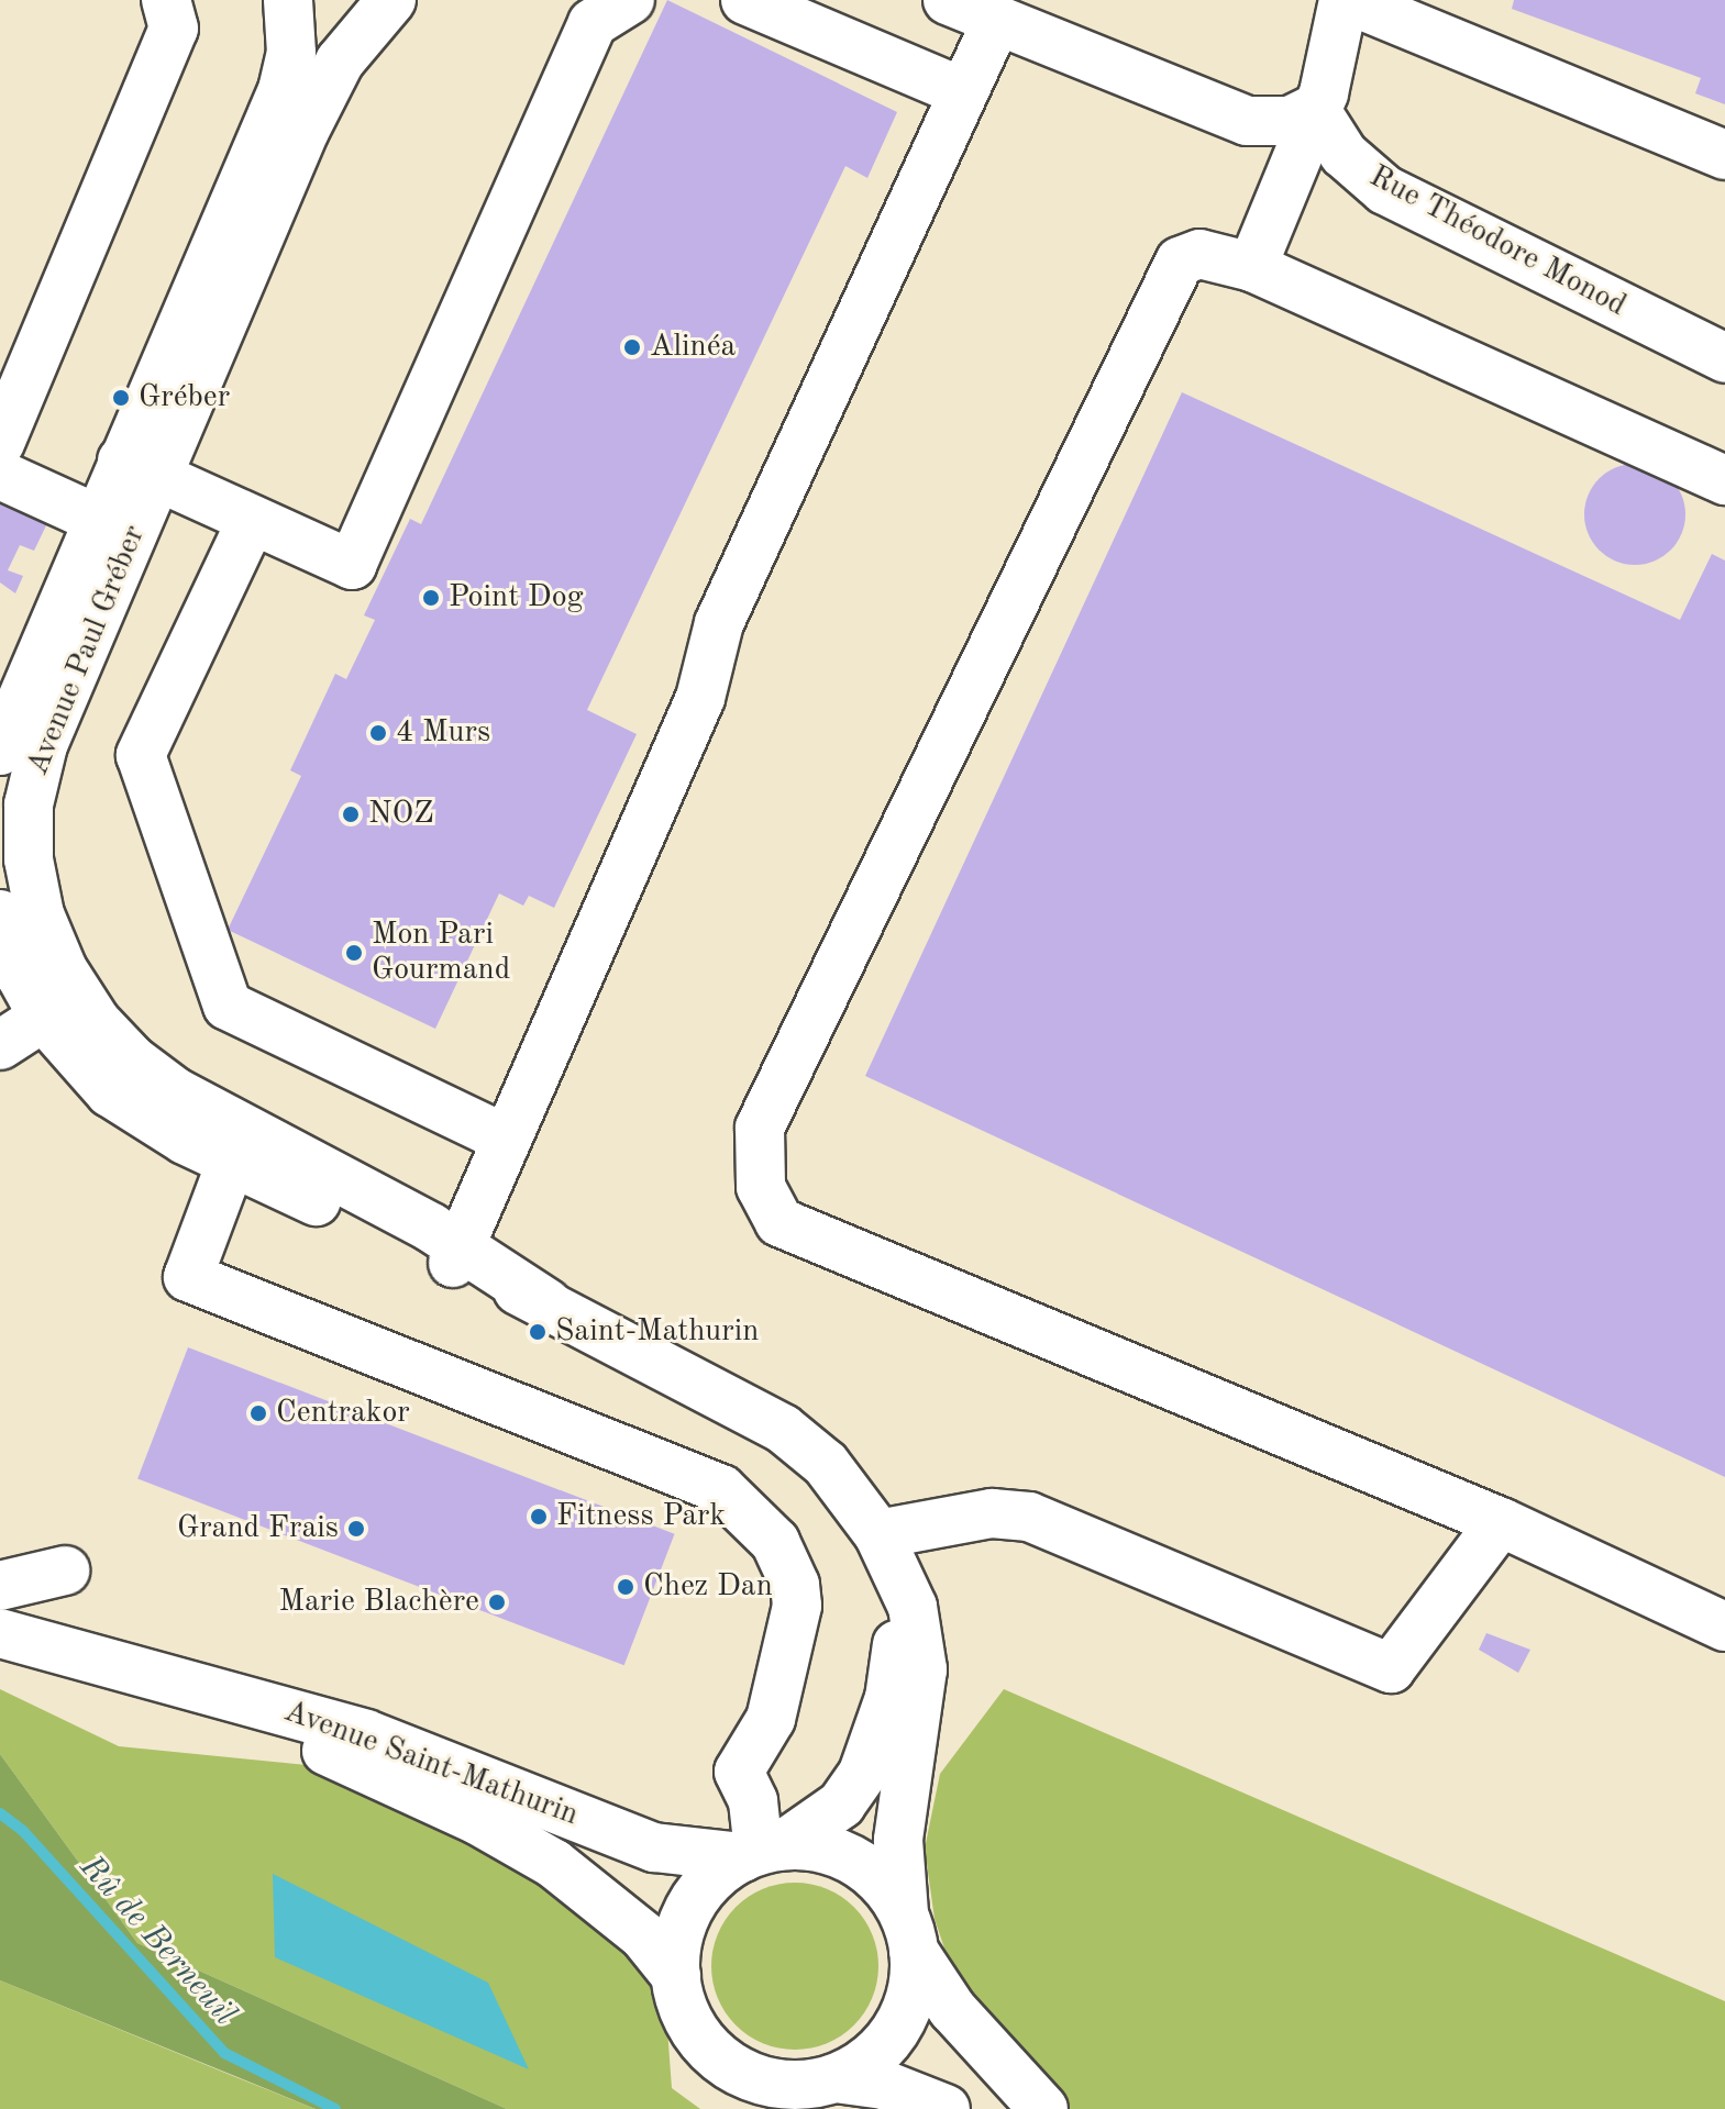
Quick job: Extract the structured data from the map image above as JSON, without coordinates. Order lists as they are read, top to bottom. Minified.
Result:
{"streets":{"street":["Rue Théodore Monod","Avenue Paul Gréber","Avenue Saint-Mathurin"]},"crossings":[["Avenue Paul Gréber","Avenue Saint-Mathurin"]],"water":["Rû de Berneuil"],"places":["Alinéa","Gréber","Point Dog","4 Murs","NOZ","Mon Pari Gourmand","Saint-Mathurin","Centrakor","Fitness Park","Grand Frais","Chez Dan","Marie Blachère"]}
